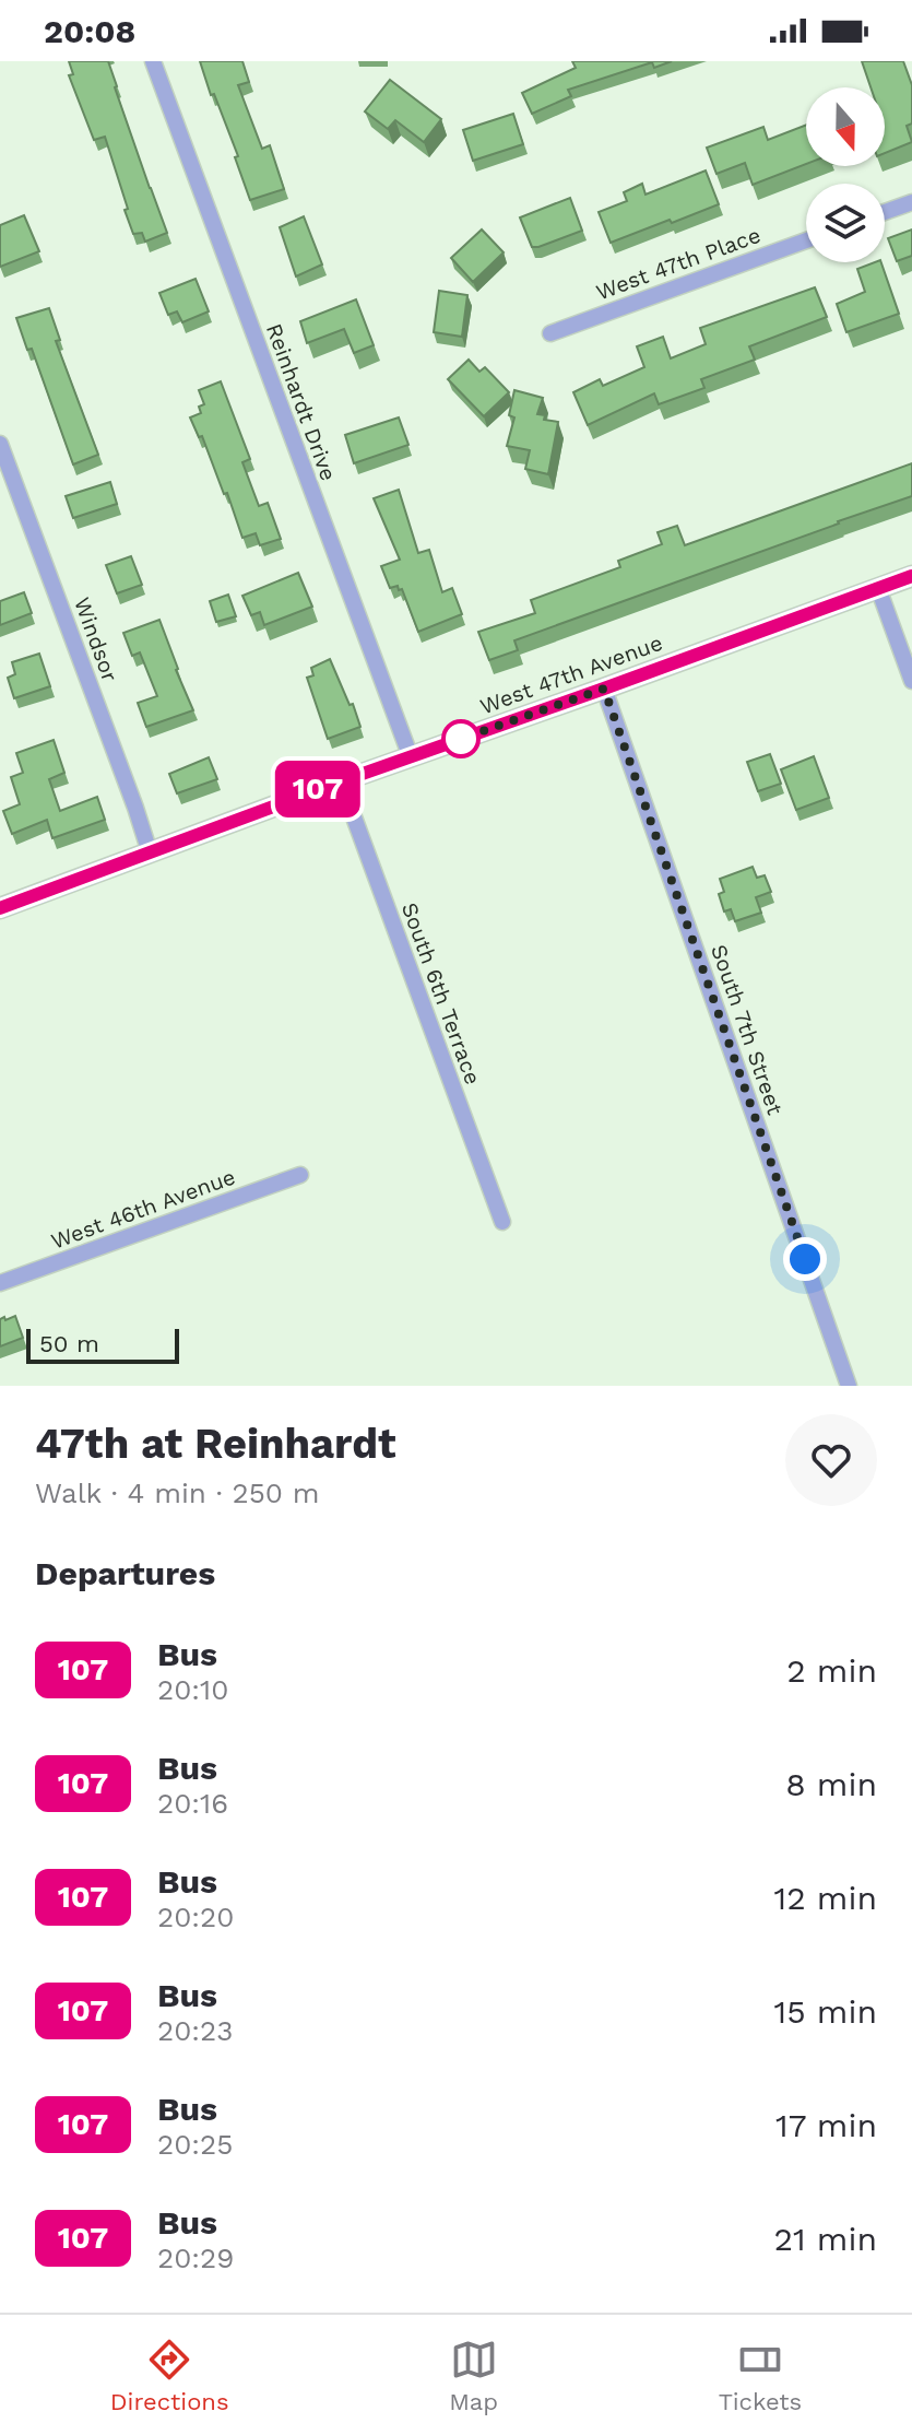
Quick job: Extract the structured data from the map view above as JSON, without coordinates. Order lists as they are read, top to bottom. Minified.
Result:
{"streets":{"street":["West 47th Place","Reinhardt Drive","Windsor","West 47th Avenue","South 6th Terrace","South 7th Street","West 46th Avenue"]},"crossings":[["Reinhardt Drive","West 47th Avenue"],["Windsor","West 47th Avenue"],["West 47th Avenue","South 6th Terrace"],["West 47th Avenue","South 7th Street"]],"lines":["bus line 107"],"scale_bar":"50 m","north":"bottom","page":{"status":"20:08","on_map":"107","scale":"50 m","heading":[["47th at Reinhardt","Walk · 4 min · 250 m"],"Departures"],"list":[{"mark":"107","name":"Bus","note":"20:10","value":"2 min"},{"mark":"107","name":"Bus","note":"20:16","value":"8 min"},{"mark":"107","name":"Bus","note":"20:20","value":"12 min"},{"mark":"107","name":"Bus","note":"20:23","value":"15 min"},{"mark":"107","name":"Bus","note":"20:25","value":"17 min"},{"mark":"107","name":"Bus","note":"20:29","value":"21 min"}],"tabs":["Directions","Map","Tickets"]}}
